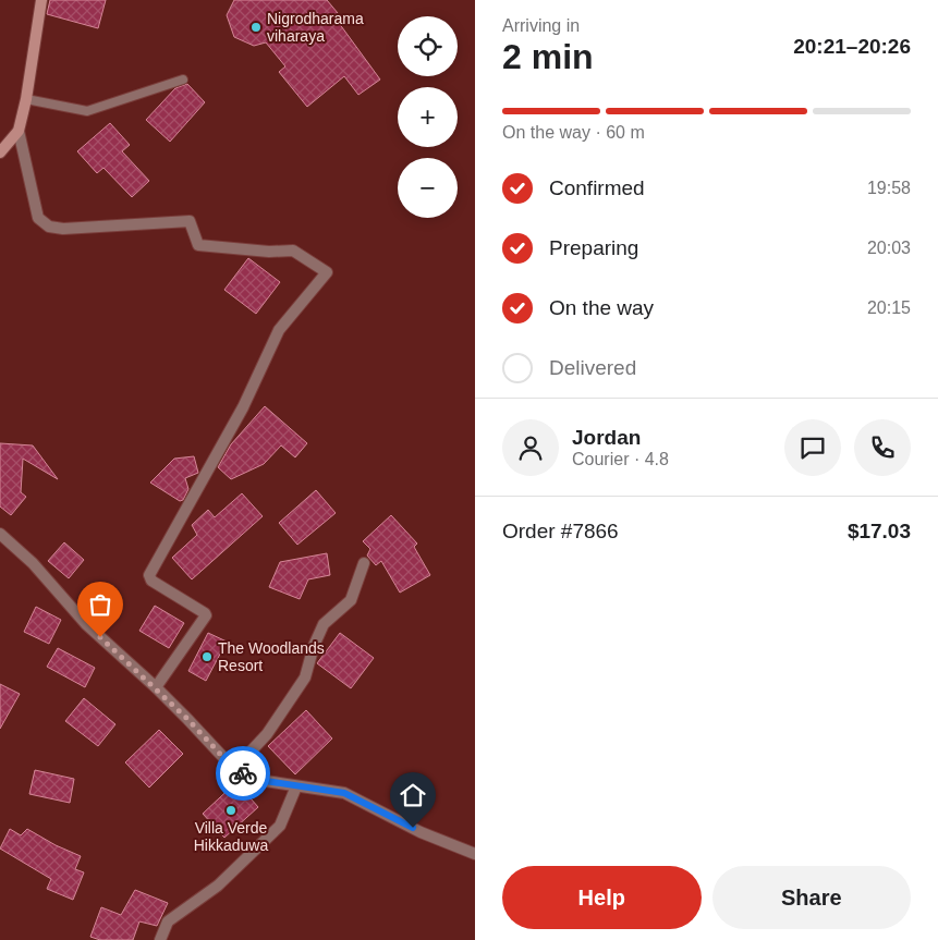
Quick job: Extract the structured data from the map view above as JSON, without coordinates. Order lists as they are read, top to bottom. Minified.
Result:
{"places":["Nigrodharama viharaya","The Woodlands Resort","Villa Verde Hikkaduwa"],"page":{"heading":["2 min","Arriving in","20:21–20:26"],"panel":["Jordan","Courier · 4.8","Order #7866","$17.03"],"map_buttons":["+","−"],"bar":"On the way · 60 m","list":[["Confirmed","19:58"],["Preparing","20:03"],["On the way","20:15"],"Delivered"],"buttons":["Help","Share"]}}
